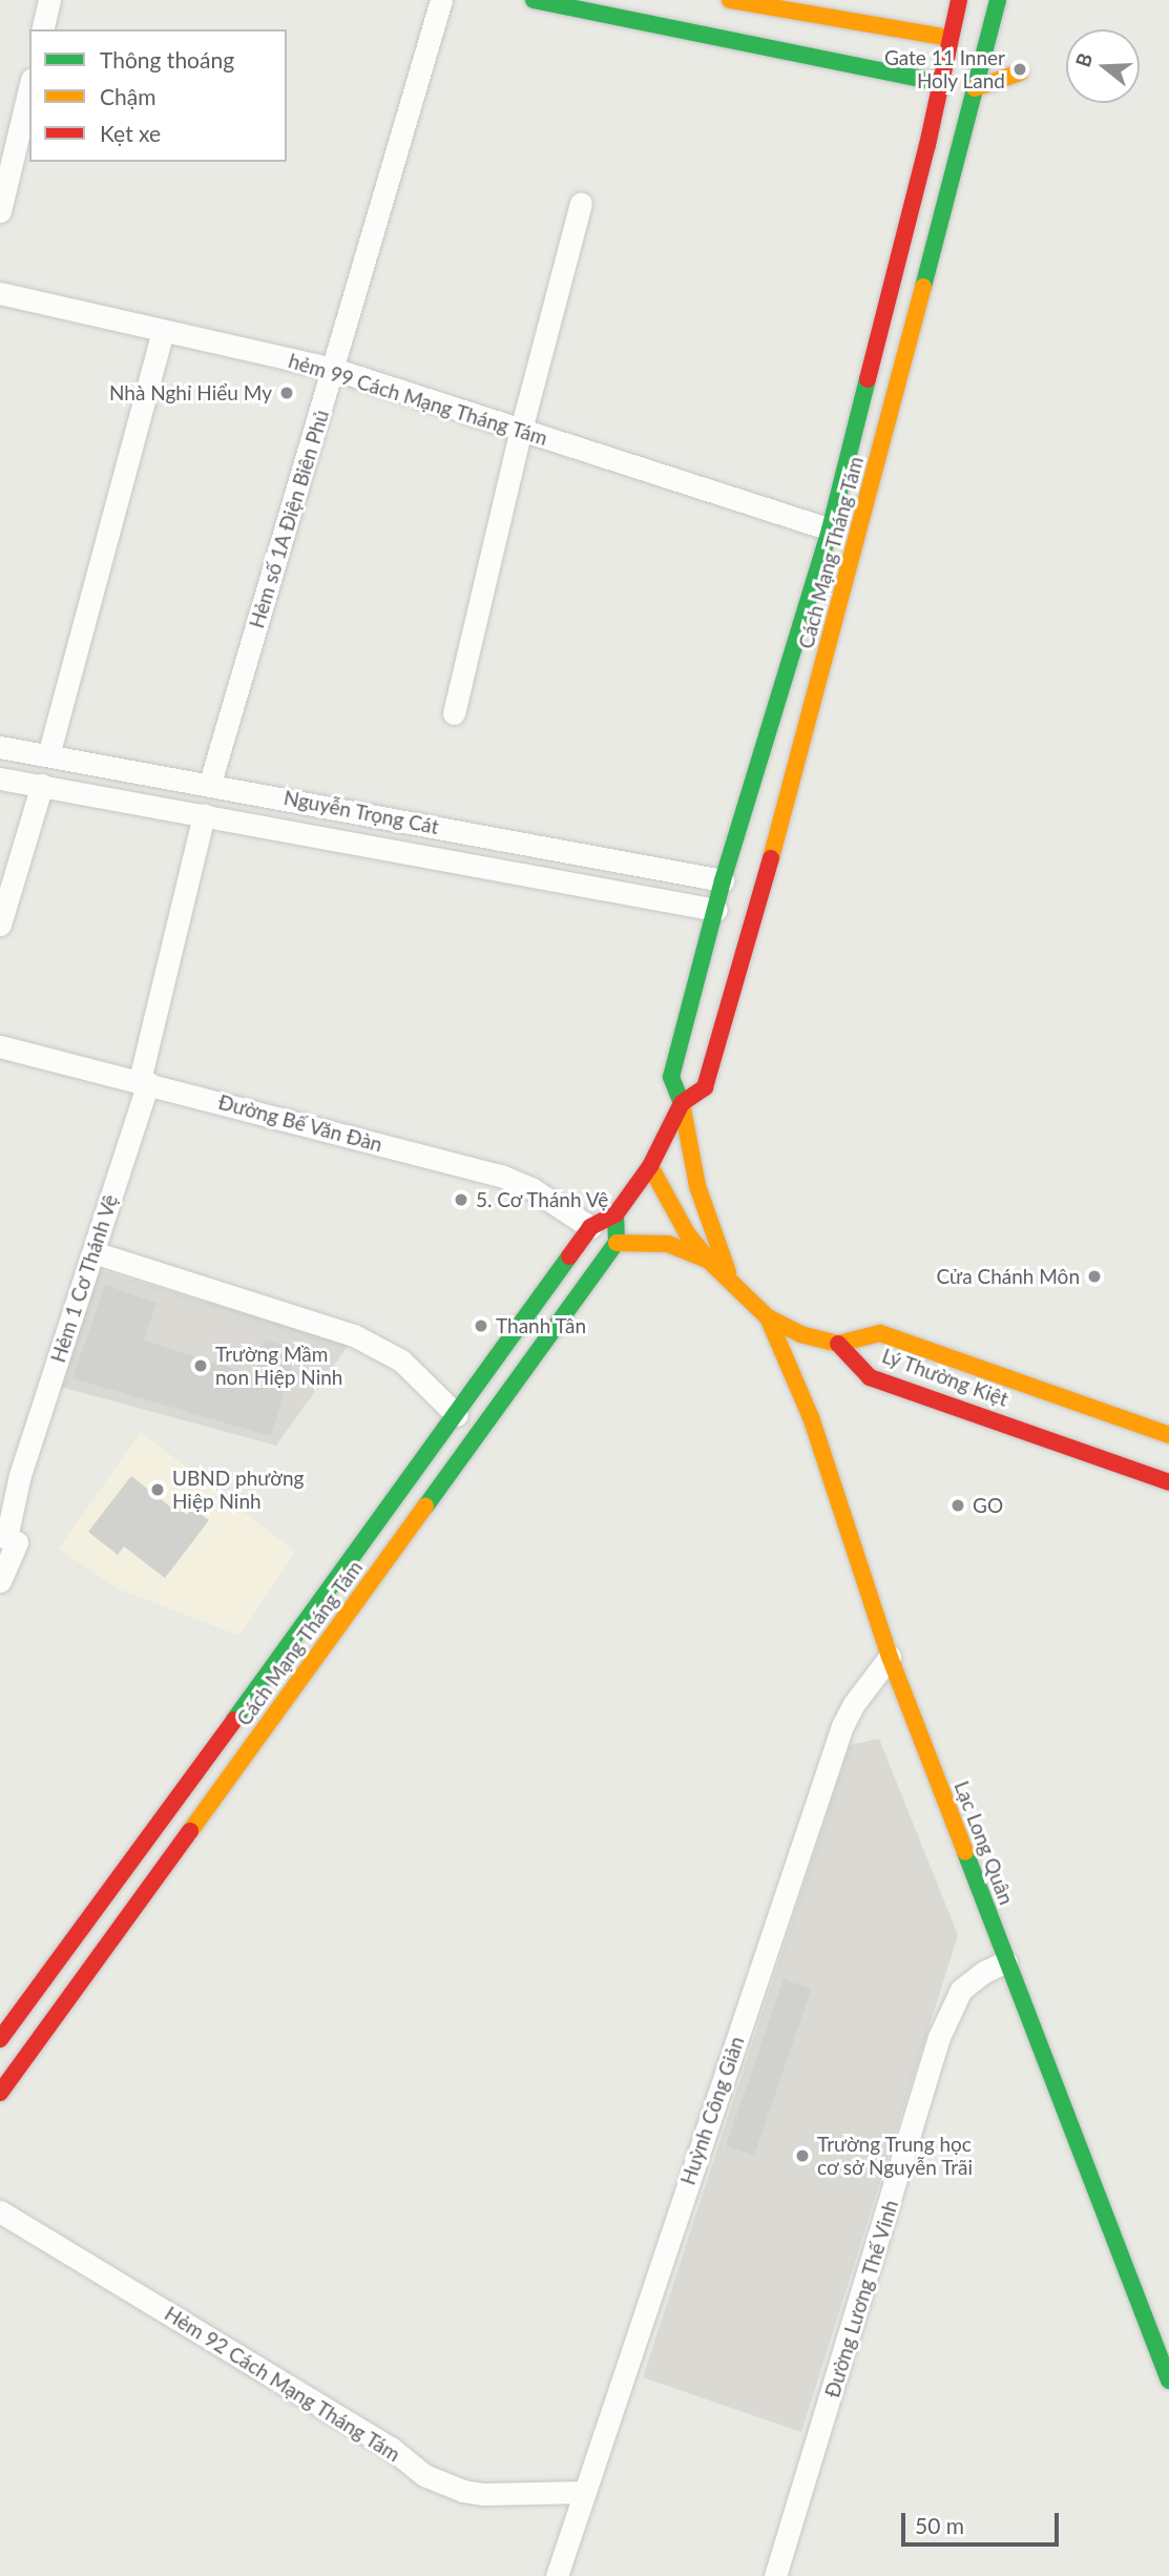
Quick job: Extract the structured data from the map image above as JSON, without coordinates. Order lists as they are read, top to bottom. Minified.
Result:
{"streets":{"main road":["Cách Mạng Tháng Tám","Lý Thường Kiệt","Lạc Long Quân"],"street":["hẻm 99 Cách Mạng Tháng Tám","Hẻm số 1A Điện Biên Phủ","Nguyễn Trọng Cát","Đường Bế Văn Đàn","Hẻm 1 Cơ Thánh Vệ","Huỳnh Công Giản","Đường Lương Thế Vinh","Hẻm 92 Cách Mạng Tháng Tám"]},"crossings":[["hẻm 99 Cách Mạng Tháng Tám","Hẻm số 1A Điện Biên Phủ"],["hẻm 99 Cách Mạng Tháng Tám","Cách Mạng Tháng Tám"],["Hẻm số 1A Điện Biên Phủ","Nguyễn Trọng Cát"],["Cách Mạng Tháng Tám","Nguyễn Trọng Cát"],["Cách Mạng Tháng Tám","Đường Bế Văn Đàn"],["Cách Mạng Tháng Tám","Lạc Long Quân"],["Đường Bế Văn Đàn","Hẻm 1 Cơ Thánh Vệ"],["Lý Thường Kiệt","Lạc Long Quân"],["Lạc Long Quân","Huỳnh Công Giản"],["Lạc Long Quân","Đường Lương Thế Vinh"],["Huỳnh Công Giản","Hẻm 92 Cách Mạng Tháng Tám"]],"places":["Gate 11 Inner Holy Land","Nhà Nghỉ Hiểu My","5. Cơ Thánh Vệ","Cửa Chánh Môn","Thanh Tân","Trường Mầm non Hiệp Ninh","UBND phường Hiệp Ninh","GO","Trường Trung học cơ sở Nguyễn Trãi"],"legend":["Thông thoáng","Chậm","Kẹt xe"],"scale_bar":"50 m","north":"left"}
